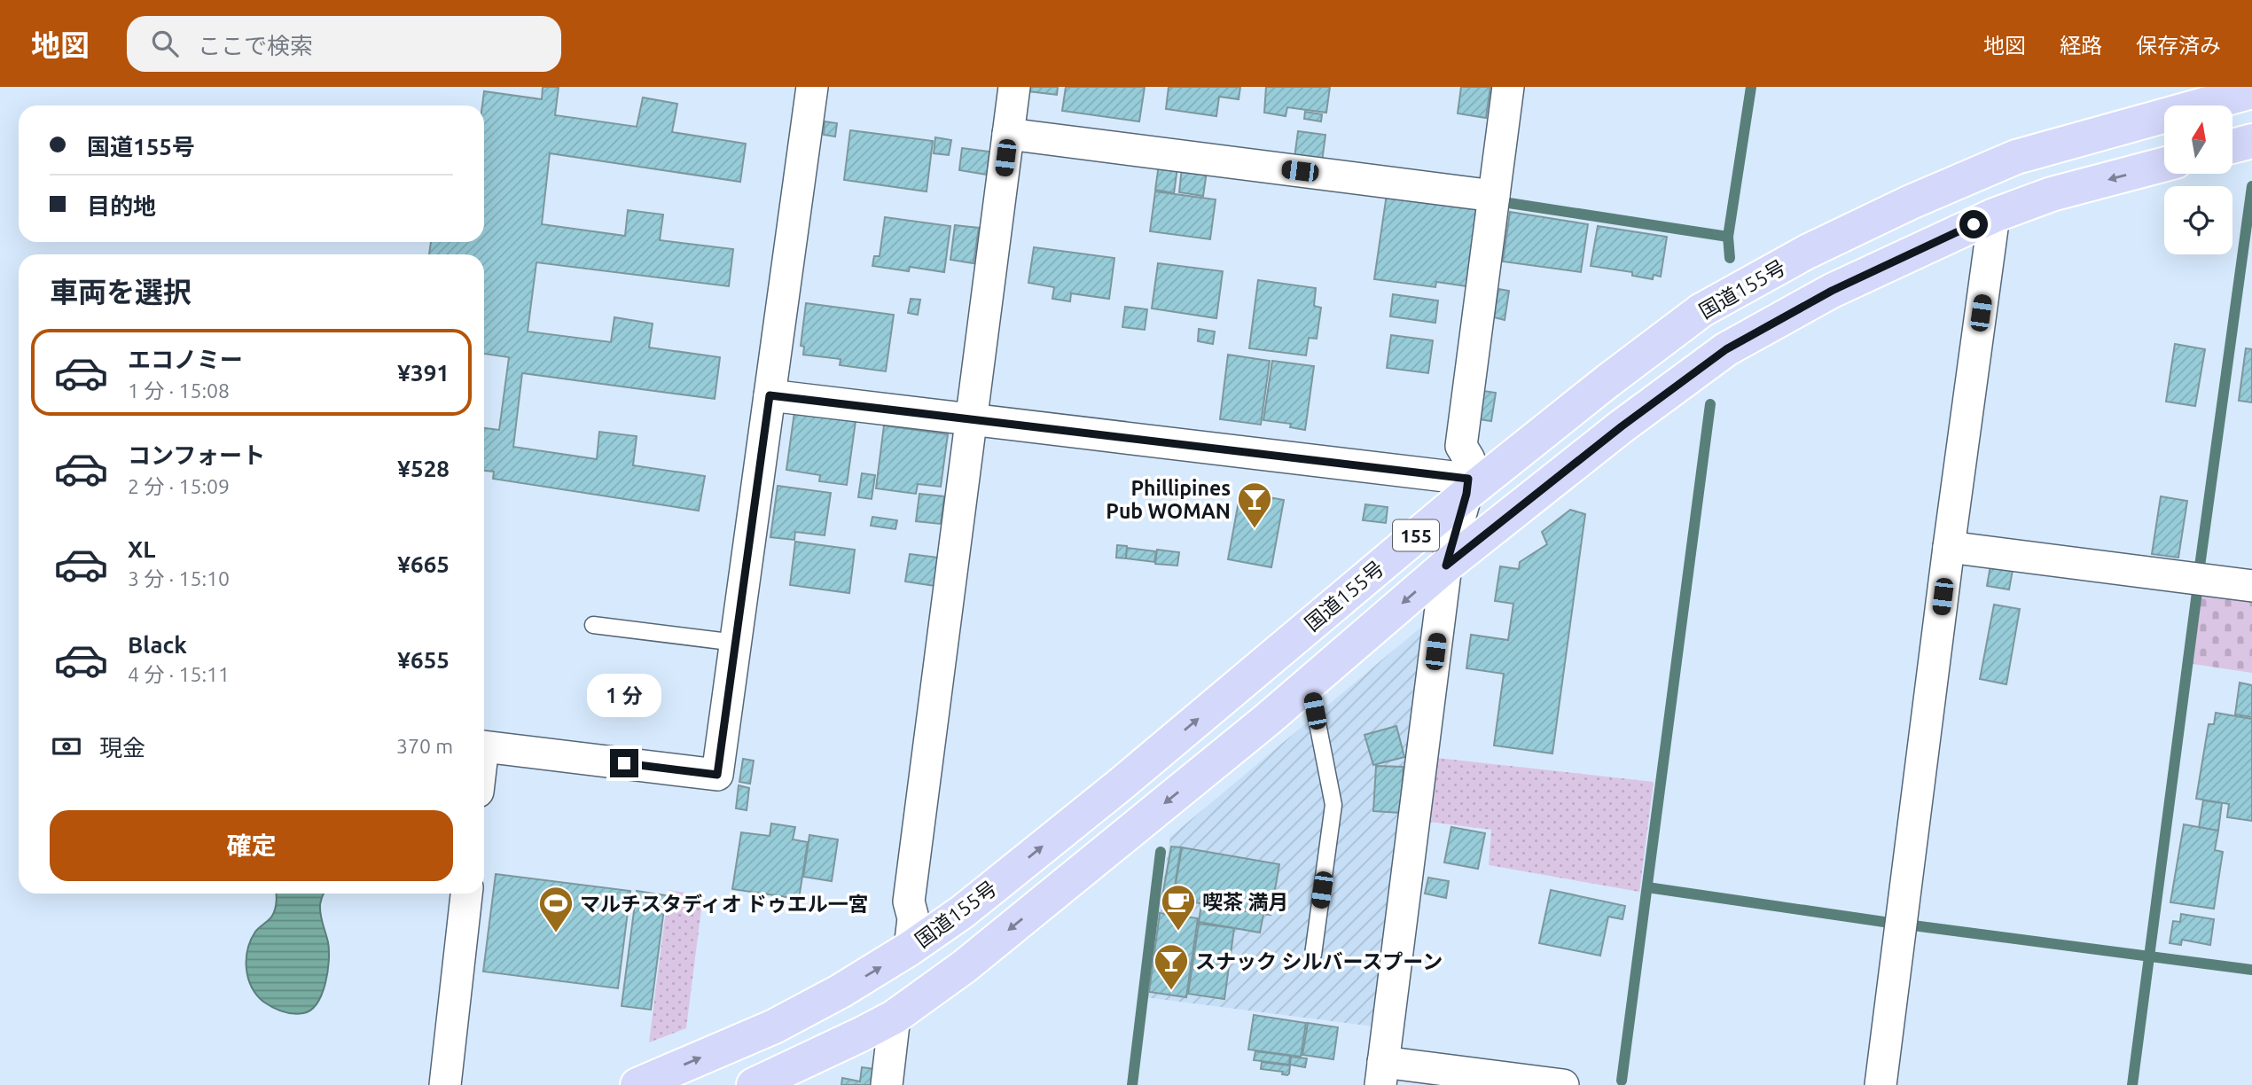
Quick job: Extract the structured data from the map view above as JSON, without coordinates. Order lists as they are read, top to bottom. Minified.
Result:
{"streets":{"highway":["国道155号","155"]},"places":{"bar":["Phillipines Pub WOMAN","スナック シルバースプーン"],"cafe":["喫茶 満月"],"sports":["マルチスタディオ ドゥエル一宮"]},"north":"top","page":{"header":"地図","search":"ここで検索","nav":["地図","経路","保存済み"],"banner":["国道155号","目的地"],"heading":"車両を選択","list":[{"name":"エコノミー","note":"1 分 · 15:08","value":"¥391"},{"name":"コンフォート","note":"2 分 · 15:09","value":"¥528"},{"name":"XL","note":"3 分 · 15:10","value":"¥665"},{"name":"Black","note":"4 分 · 15:11","value":"¥655"}],"bubble":"1 分","pay":["現金","370 m"],"buttons":"確定"}}
